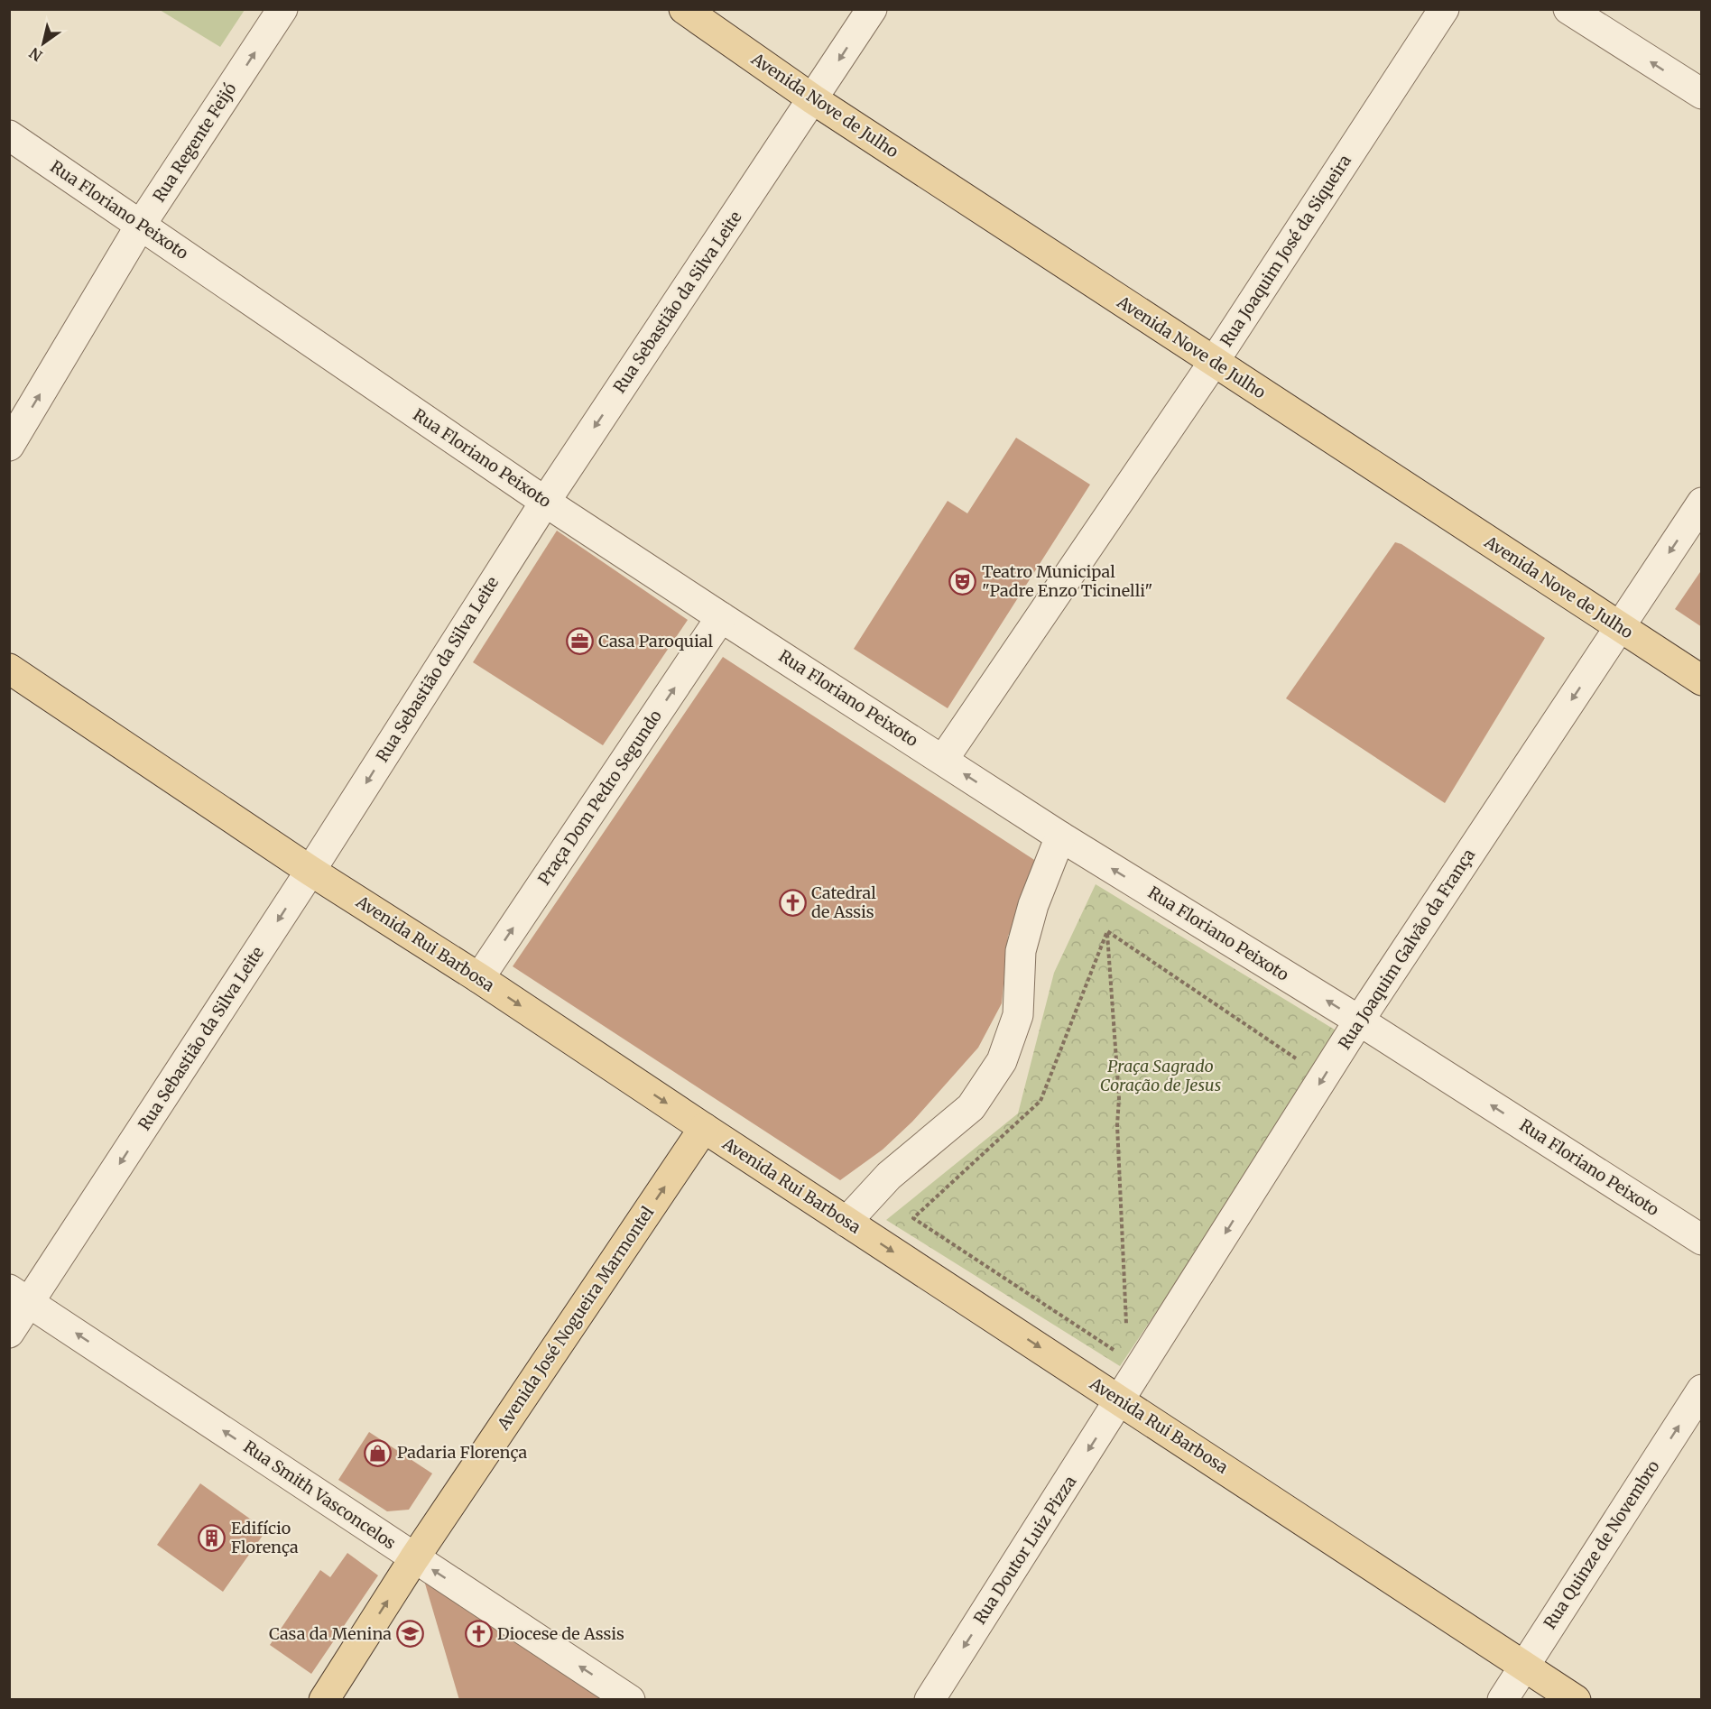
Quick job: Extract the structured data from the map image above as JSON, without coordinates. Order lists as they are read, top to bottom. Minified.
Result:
{"streets":{"main road":["Avenida Nove de Julho","Avenida Rui Barbosa","Avenida José Nogueira Marmontel"],"street":["Rua Regente Feijó","Rua Floriano Peixoto","Rua Joaquim José da Siqueira","Rua Sebastião da Silva Leite","Praça Dom Pedro Segundo","Rua Joaquim Galvão da França","Rua Smith Vasconcelos","Rua Quinze de Novembro","Rua Doutor Luiz Pizza"]},"crossings":[["Avenida Nove de Julho","Rua Joaquim José da Siqueira"],["Avenida Nove de Julho","Rua Sebastião da Silva Leite"],["Avenida Nove de Julho","Rua Joaquim Galvão da França"],["Rua Regente Feijó","Rua Floriano Peixoto"],["Rua Floriano Peixoto","Rua Joaquim José da Siqueira"],["Rua Floriano Peixoto","Rua Sebastião da Silva Leite"],["Rua Floriano Peixoto","Praça Dom Pedro Segundo"],["Rua Floriano Peixoto","Rua Joaquim Galvão da França"],["Rua Sebastião da Silva Leite","Avenida Rui Barbosa"],["Rua Sebastião da Silva Leite","Rua Smith Vasconcelos"],["Praça Dom Pedro Segundo","Avenida Rui Barbosa"],["Avenida Rui Barbosa","Rua Joaquim Galvão da França"],["Avenida Rui Barbosa","Avenida José Nogueira Marmontel"],["Avenida Rui Barbosa","Rua Quinze de Novembro"],["Avenida Rui Barbosa","Rua Doutor Luiz Pizza"],["Rua Joaquim Galvão da França","Rua Doutor Luiz Pizza"],["Avenida José Nogueira Marmontel","Rua Smith Vasconcelos"]],"one_way":["Rua Regente Feijó","Rua Floriano Peixoto","Rua Sebastião da Silva Leite","Praça Dom Pedro Segundo","Rua Joaquim Galvão da França","Avenida José Nogueira Marmontel","Rua Smith Vasconcelos","Rua Quinze de Novembro","Rua Doutor Luiz Pizza"],"parks":["Praça Sagrado Coração de Jesus"],"places":{"theatre":["Teatro Municipal \"Padre Enzo Ticinelli\""],"office":["Casa Paroquial"],"church":["Catedral de Assis","Diocese de Assis"],"shop":["Padaria Florença"],"building":["Edifício Florença"],"school or university":["Casa da Menina"]},"north":"bottom left"}
